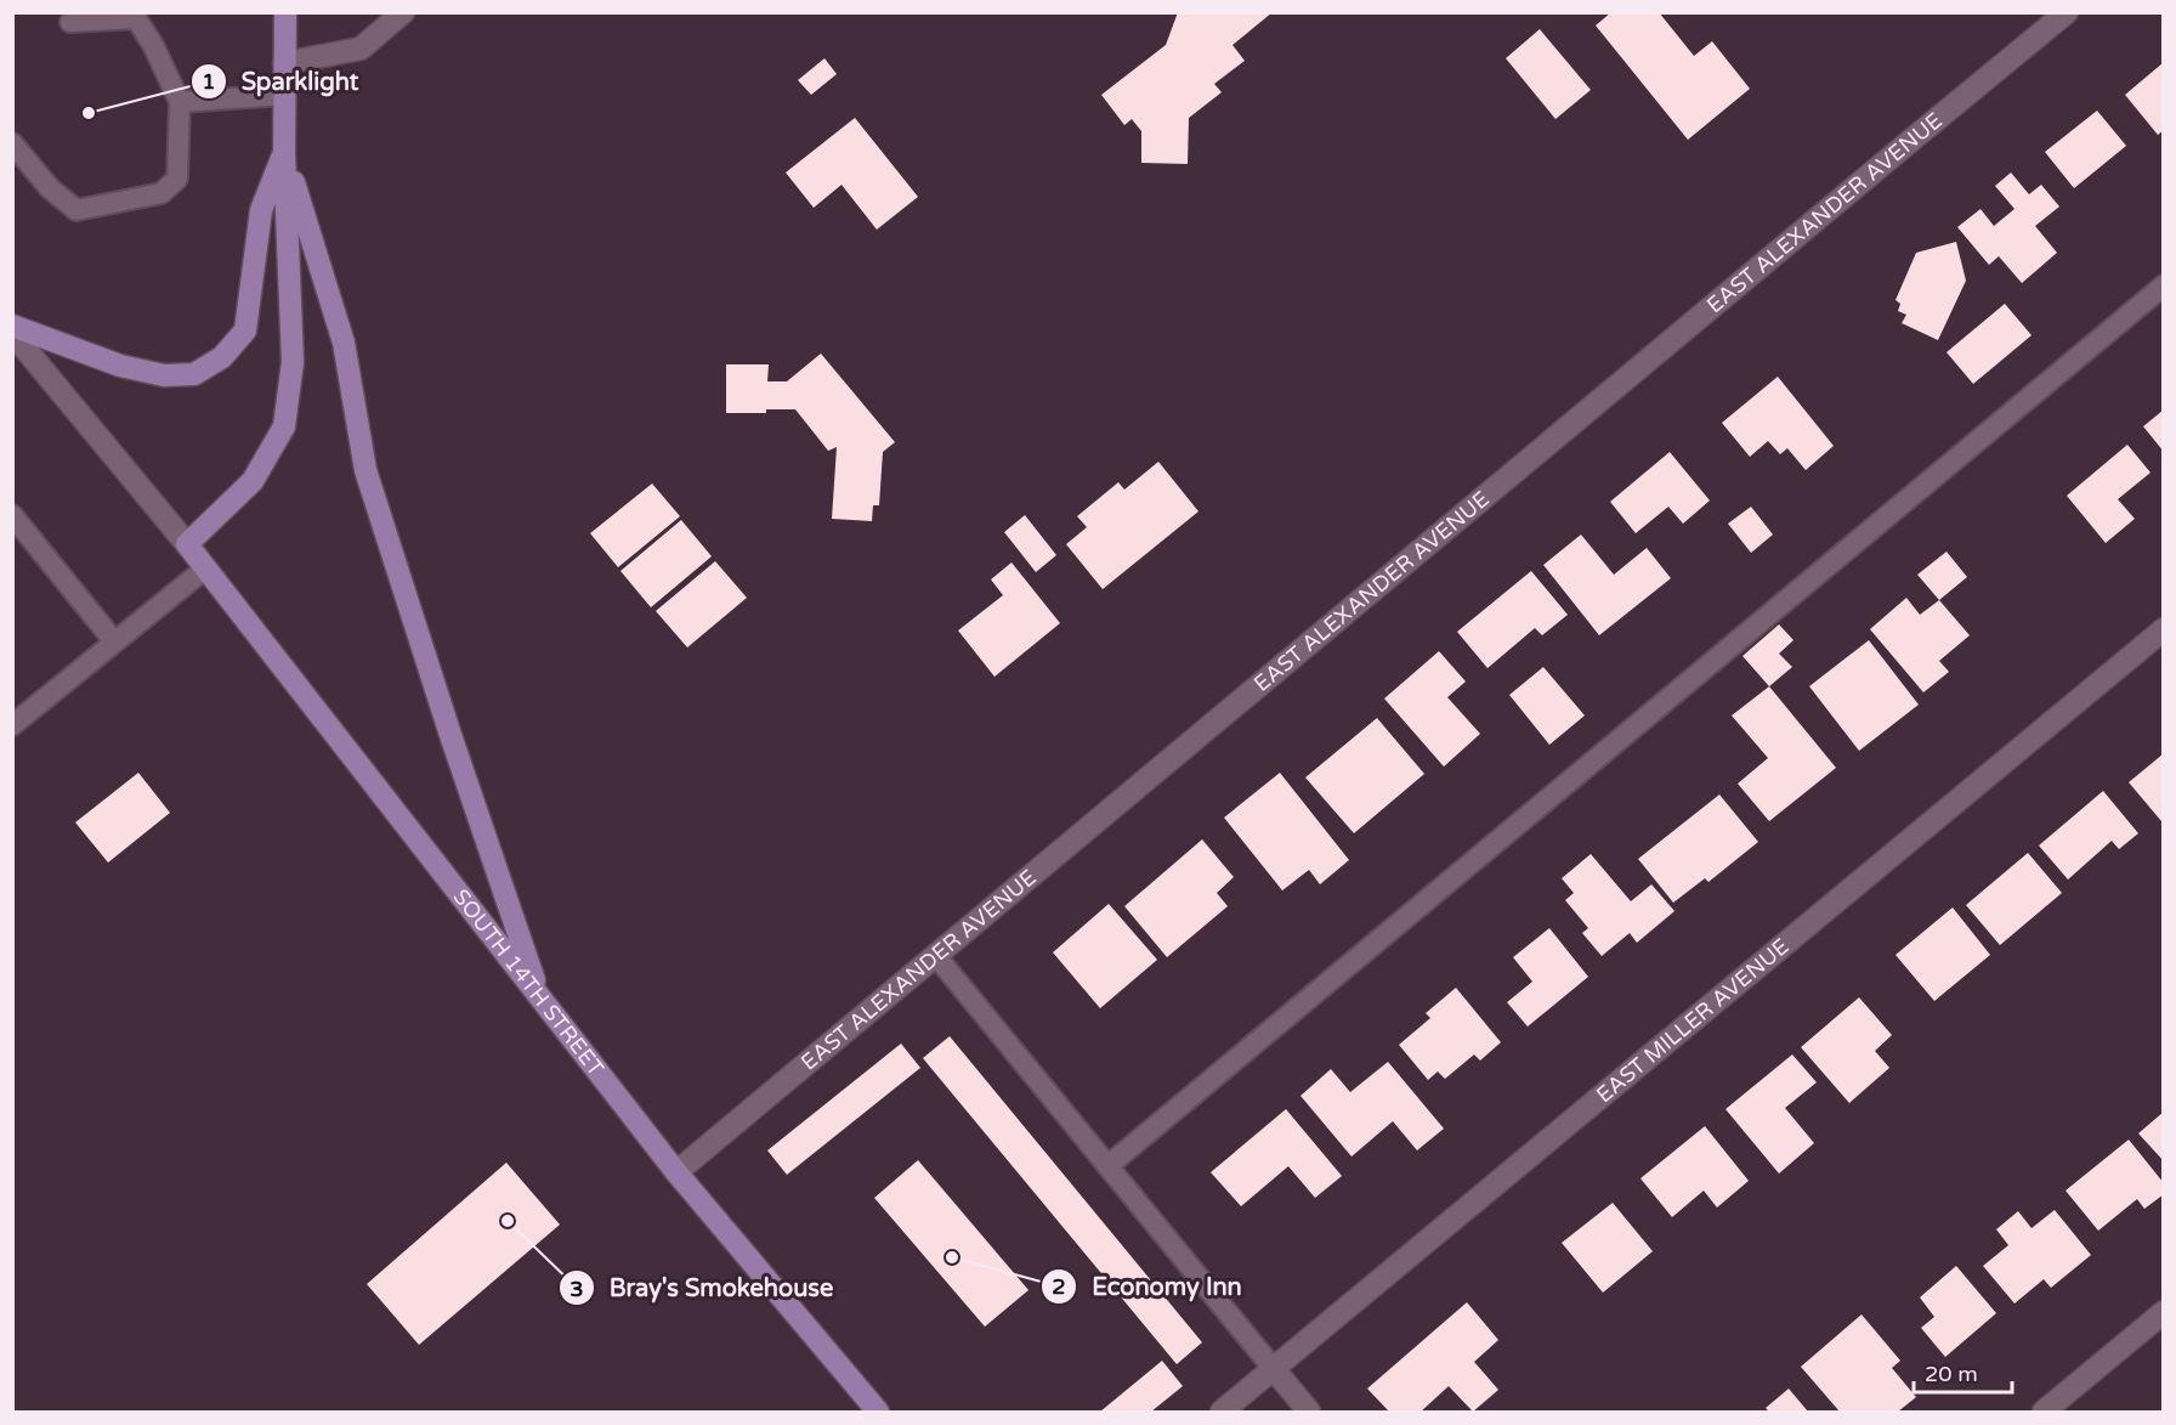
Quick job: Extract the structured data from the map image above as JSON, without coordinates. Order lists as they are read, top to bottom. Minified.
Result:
{"streets":{"main road":["SOUTH 14TH STREET"],"street":["EAST ALEXANDER AVENUE","EAST MILLER AVENUE"]},"crossings":[["EAST ALEXANDER AVENUE","SOUTH 14TH STREET"]],"places":["Sparklight","Bray's Smokehouse","Economy Inn"],"scale_bar":"20 m"}
